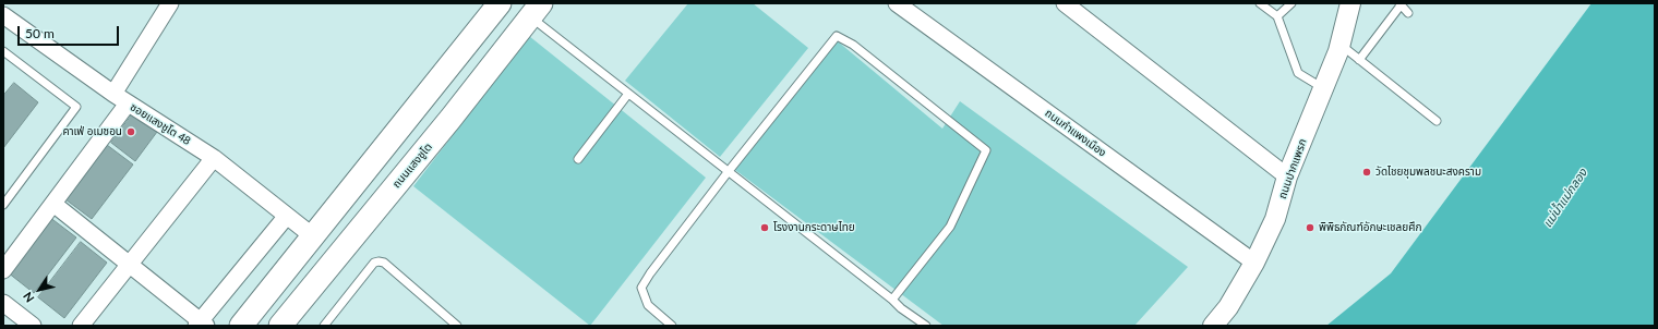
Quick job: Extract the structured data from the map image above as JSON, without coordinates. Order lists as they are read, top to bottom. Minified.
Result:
{"streets":{"main road":["ถนนแสงชูโต"],"street":["ซอยแสงชูโต 48","ถนนกำแพงเมือง","ถนนปากแพรก"]},"crossings":[["ถนนกำแพงเมือง","ถนนปากแพรก"]],"water":["แม่น้ำแม่กลอง"],"places":["คาเฟ่ อเมซอน","วัดไชยชุมพลชนะสงคราม","โรงงานกระดาษไทย","พิพิธภัณฑ์อักษะเชลยศึก"],"scale_bar":"50 m","north":"bottom left"}
